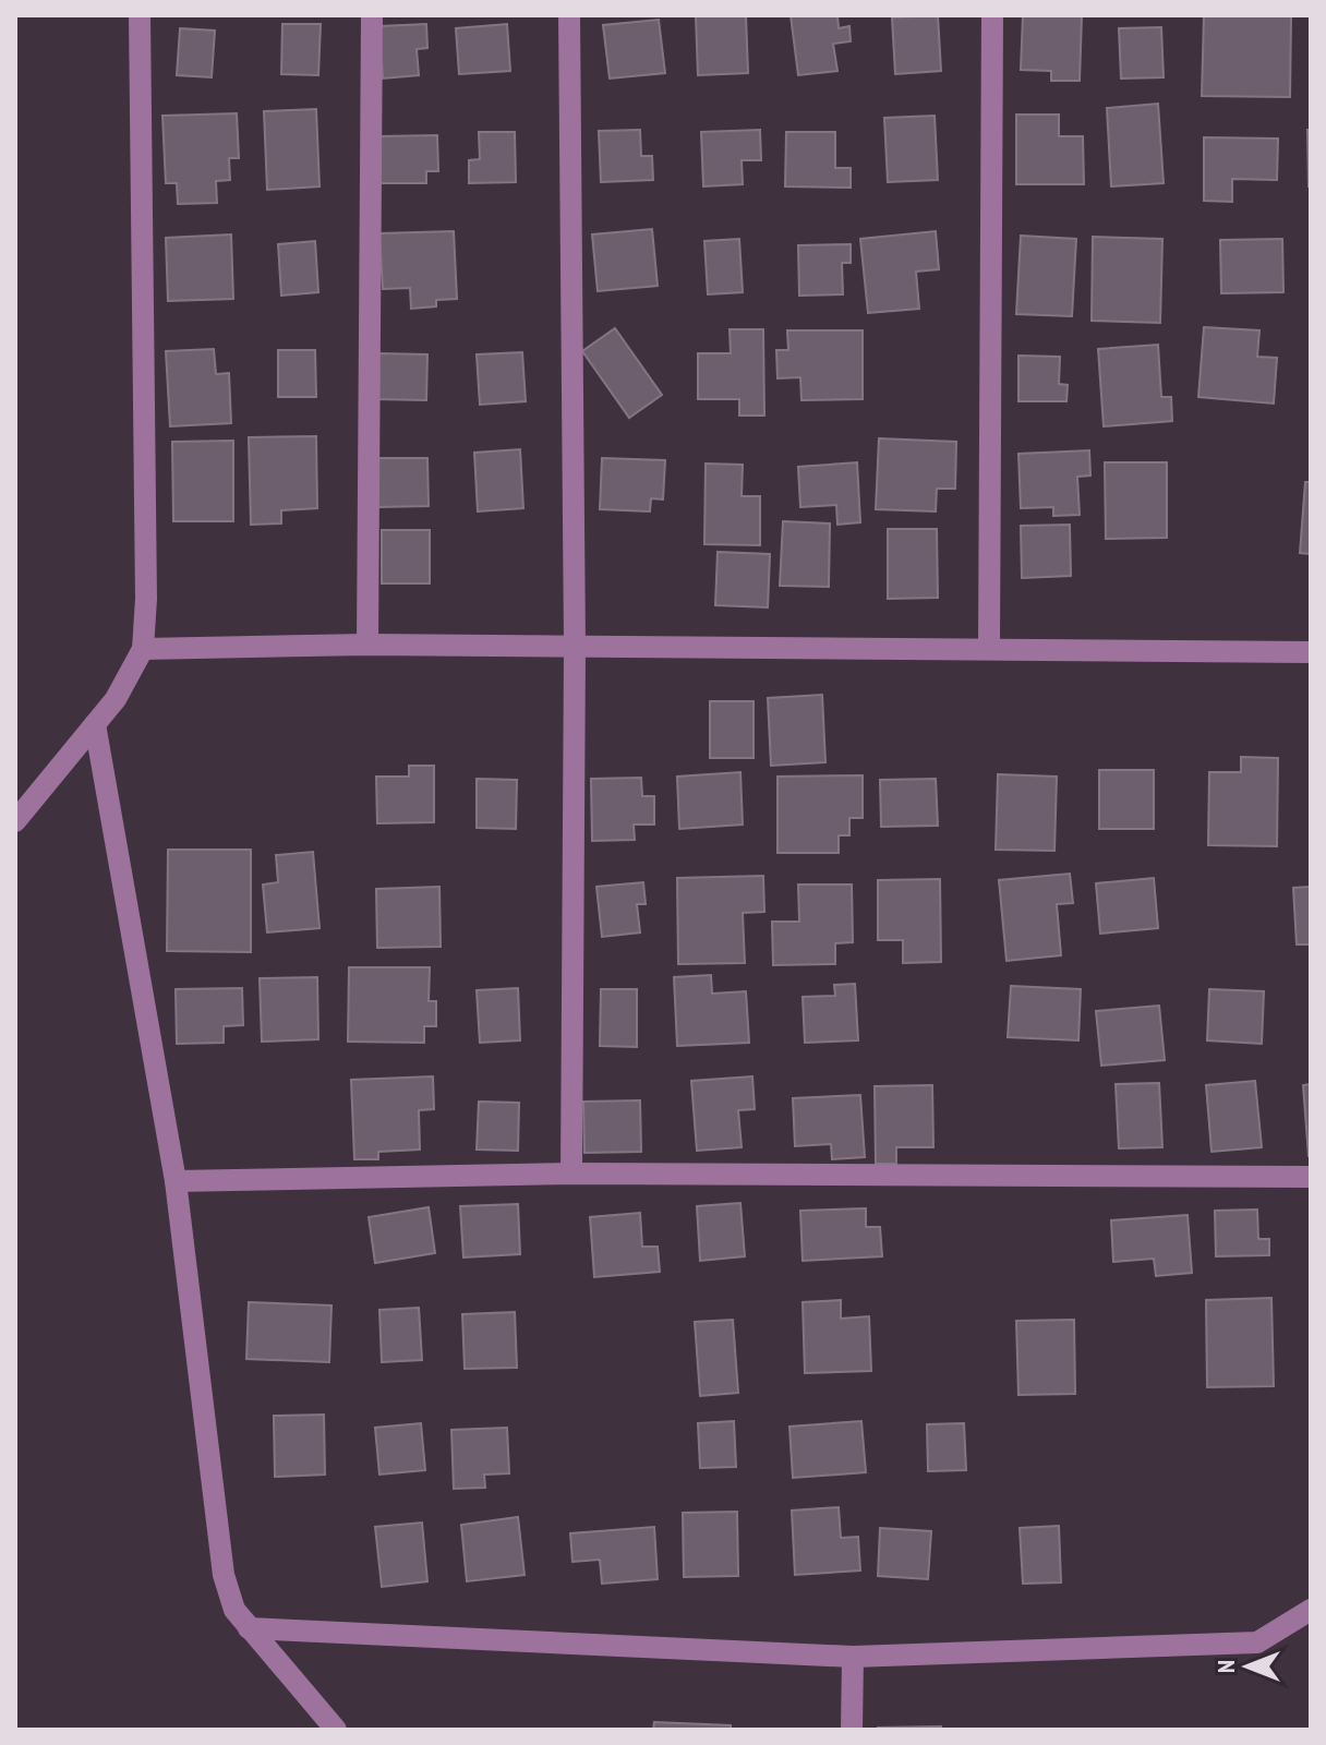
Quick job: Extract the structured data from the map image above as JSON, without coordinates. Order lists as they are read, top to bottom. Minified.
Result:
{"north":"left"}
